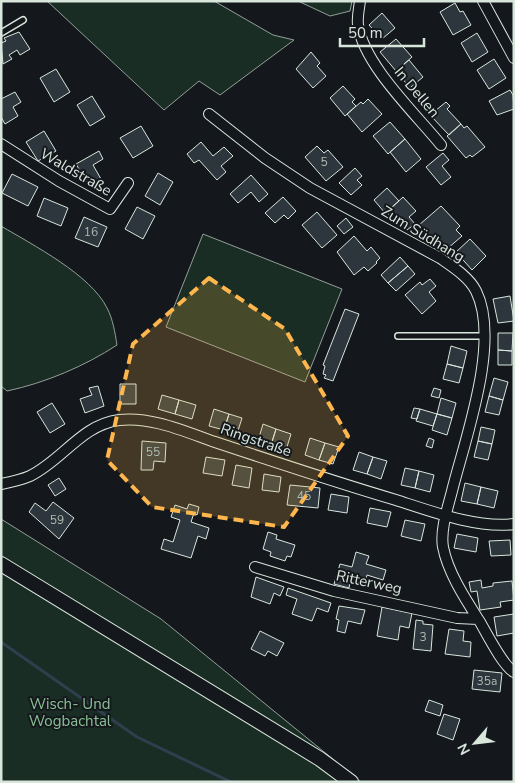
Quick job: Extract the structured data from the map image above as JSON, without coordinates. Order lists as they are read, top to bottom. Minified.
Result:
{"streets":{"street":["In Dellen","Waldstraße","Zum Südhang","Ringstraße","Ritterweg"]},"crossings":[["Zum Südhang","Ringstraße"],["Zum Südhang","Ritterweg"]],"parks":["Wisch- Und Wogbachtal"],"house_numbers":["5","16","55","45","59","3","35a"],"scale_bar":"50 m","north":"bottom left"}
